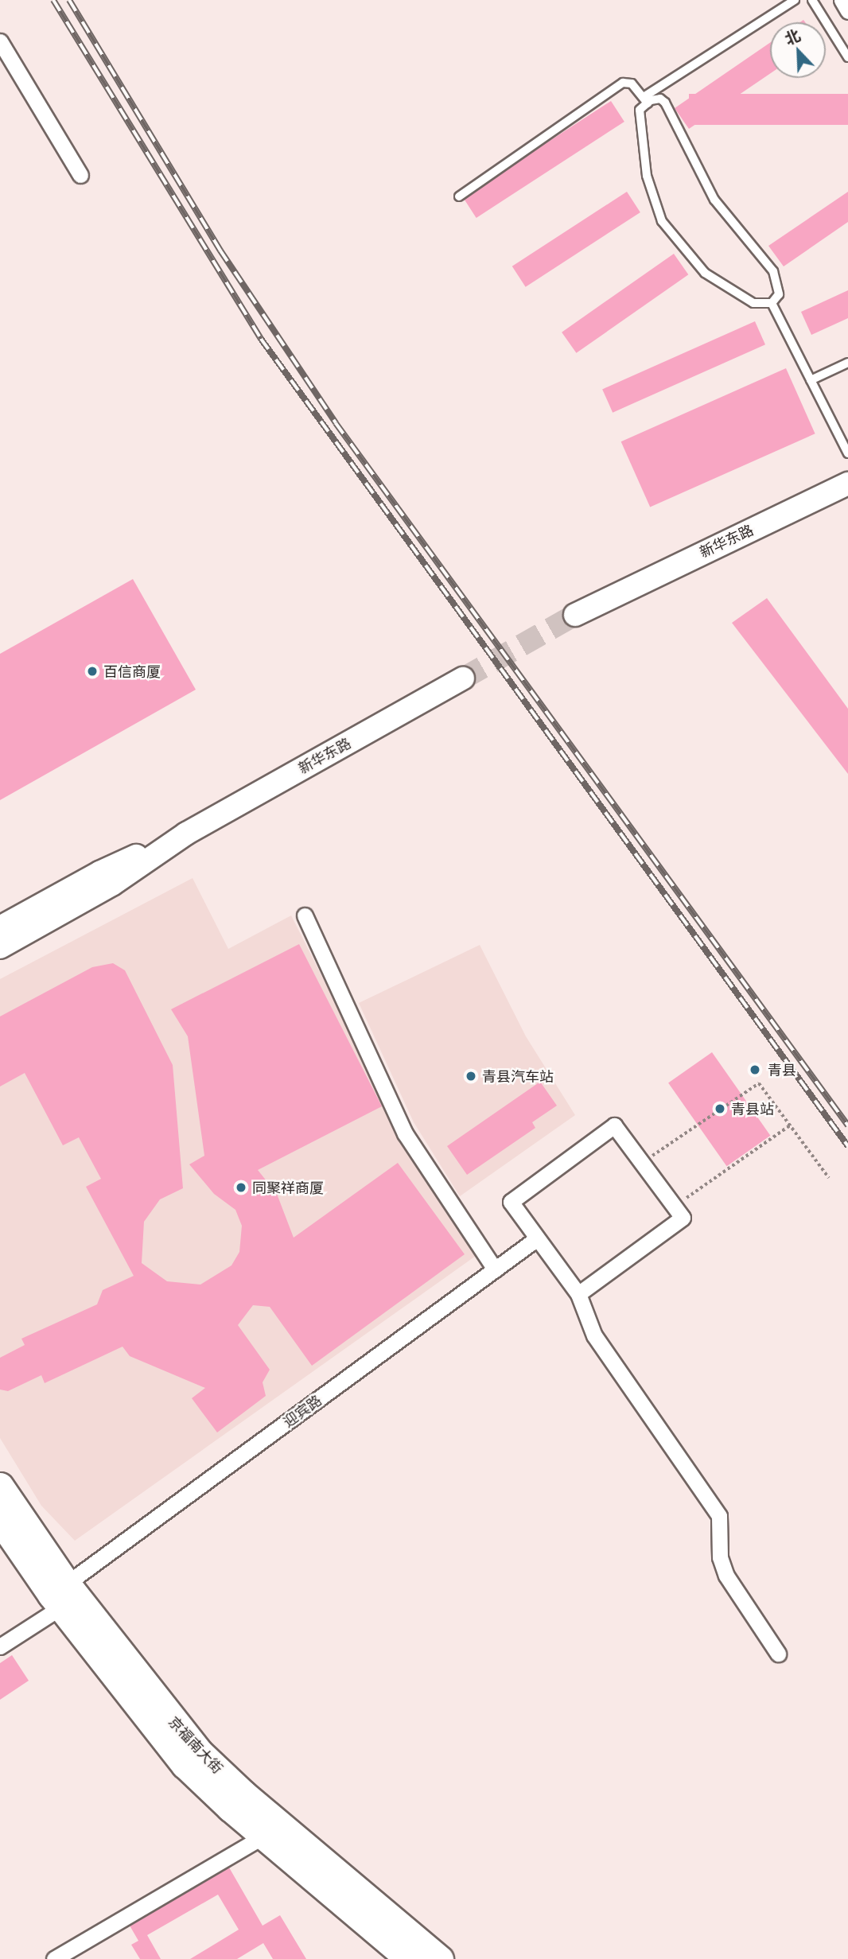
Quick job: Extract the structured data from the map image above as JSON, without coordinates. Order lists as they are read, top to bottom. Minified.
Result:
{"streets":{"highway":["京福南大街"],"main road":["新华东路"],"street":["迎宾路"]},"crossings":[["迎宾路","京福南大街"]],"places":["百信商厦","青县","青县汽车站","青县站","同聚祥商厦"],"north":"top left"}
